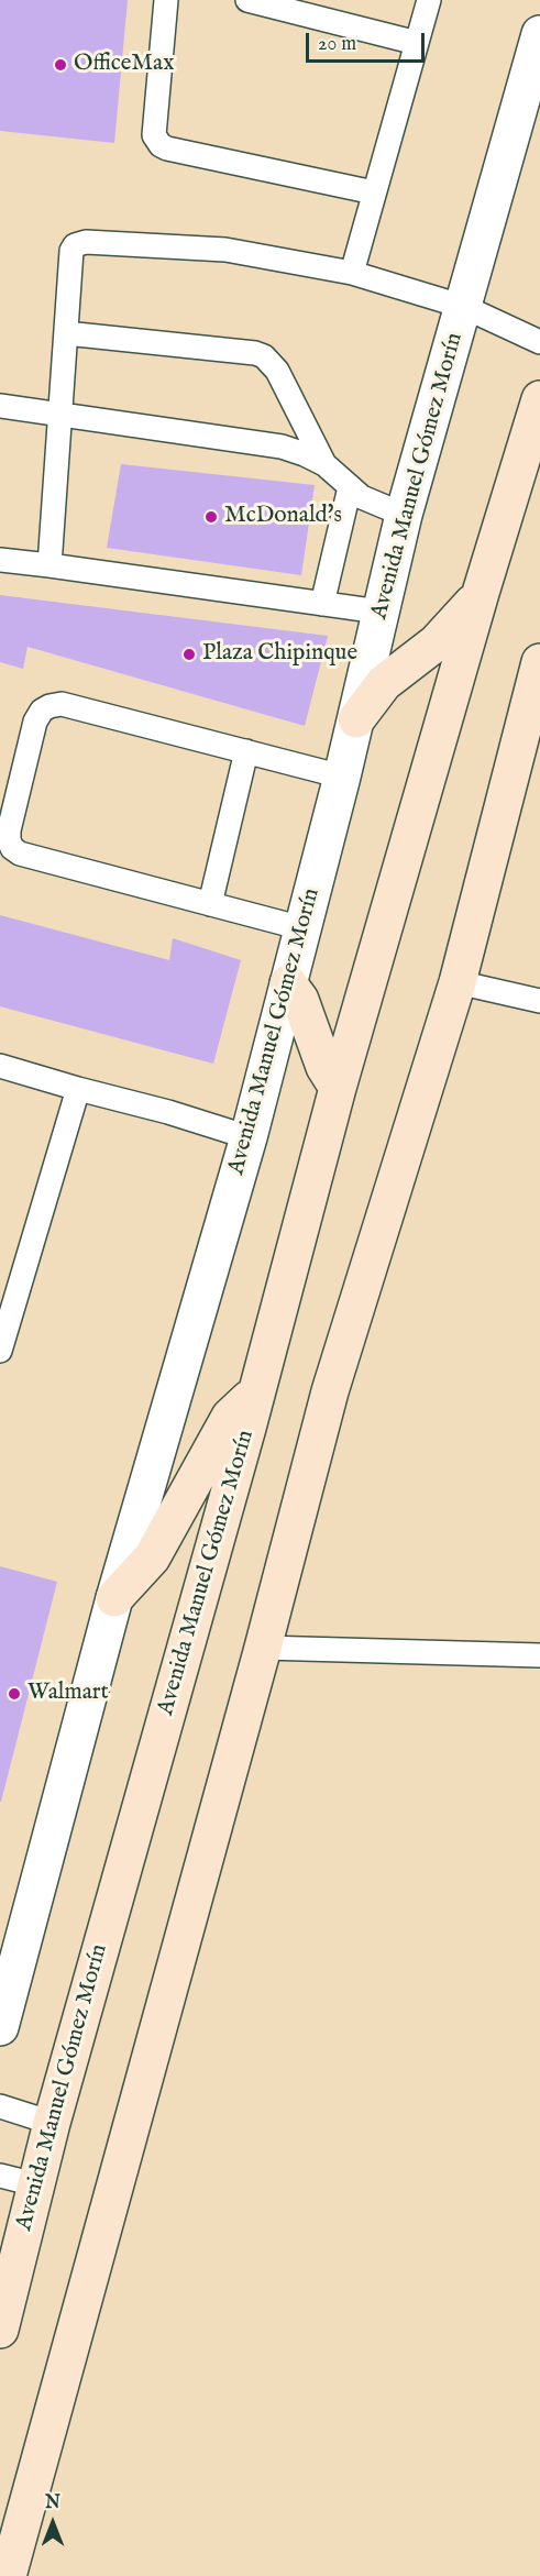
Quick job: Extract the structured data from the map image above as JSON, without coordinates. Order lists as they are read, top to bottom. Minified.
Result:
{"streets":{"main road":["Avenida Manuel Gómez Morín"]},"places":["OfficeMax","McDonald's","Plaza Chipinque","Walmart"],"scale_bar":"20 m","north":"top"}
